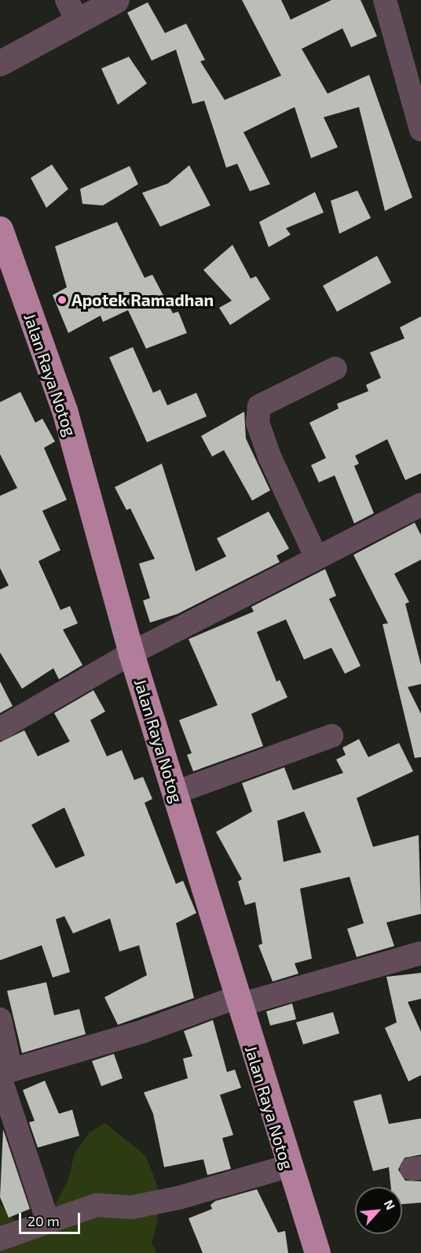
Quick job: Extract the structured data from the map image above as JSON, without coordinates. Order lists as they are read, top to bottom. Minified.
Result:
{"streets":{"highway":["Jalan Raya Notog"]},"places":["Apotek Ramadhan"],"scale_bar":"20 m","north":"top right"}
